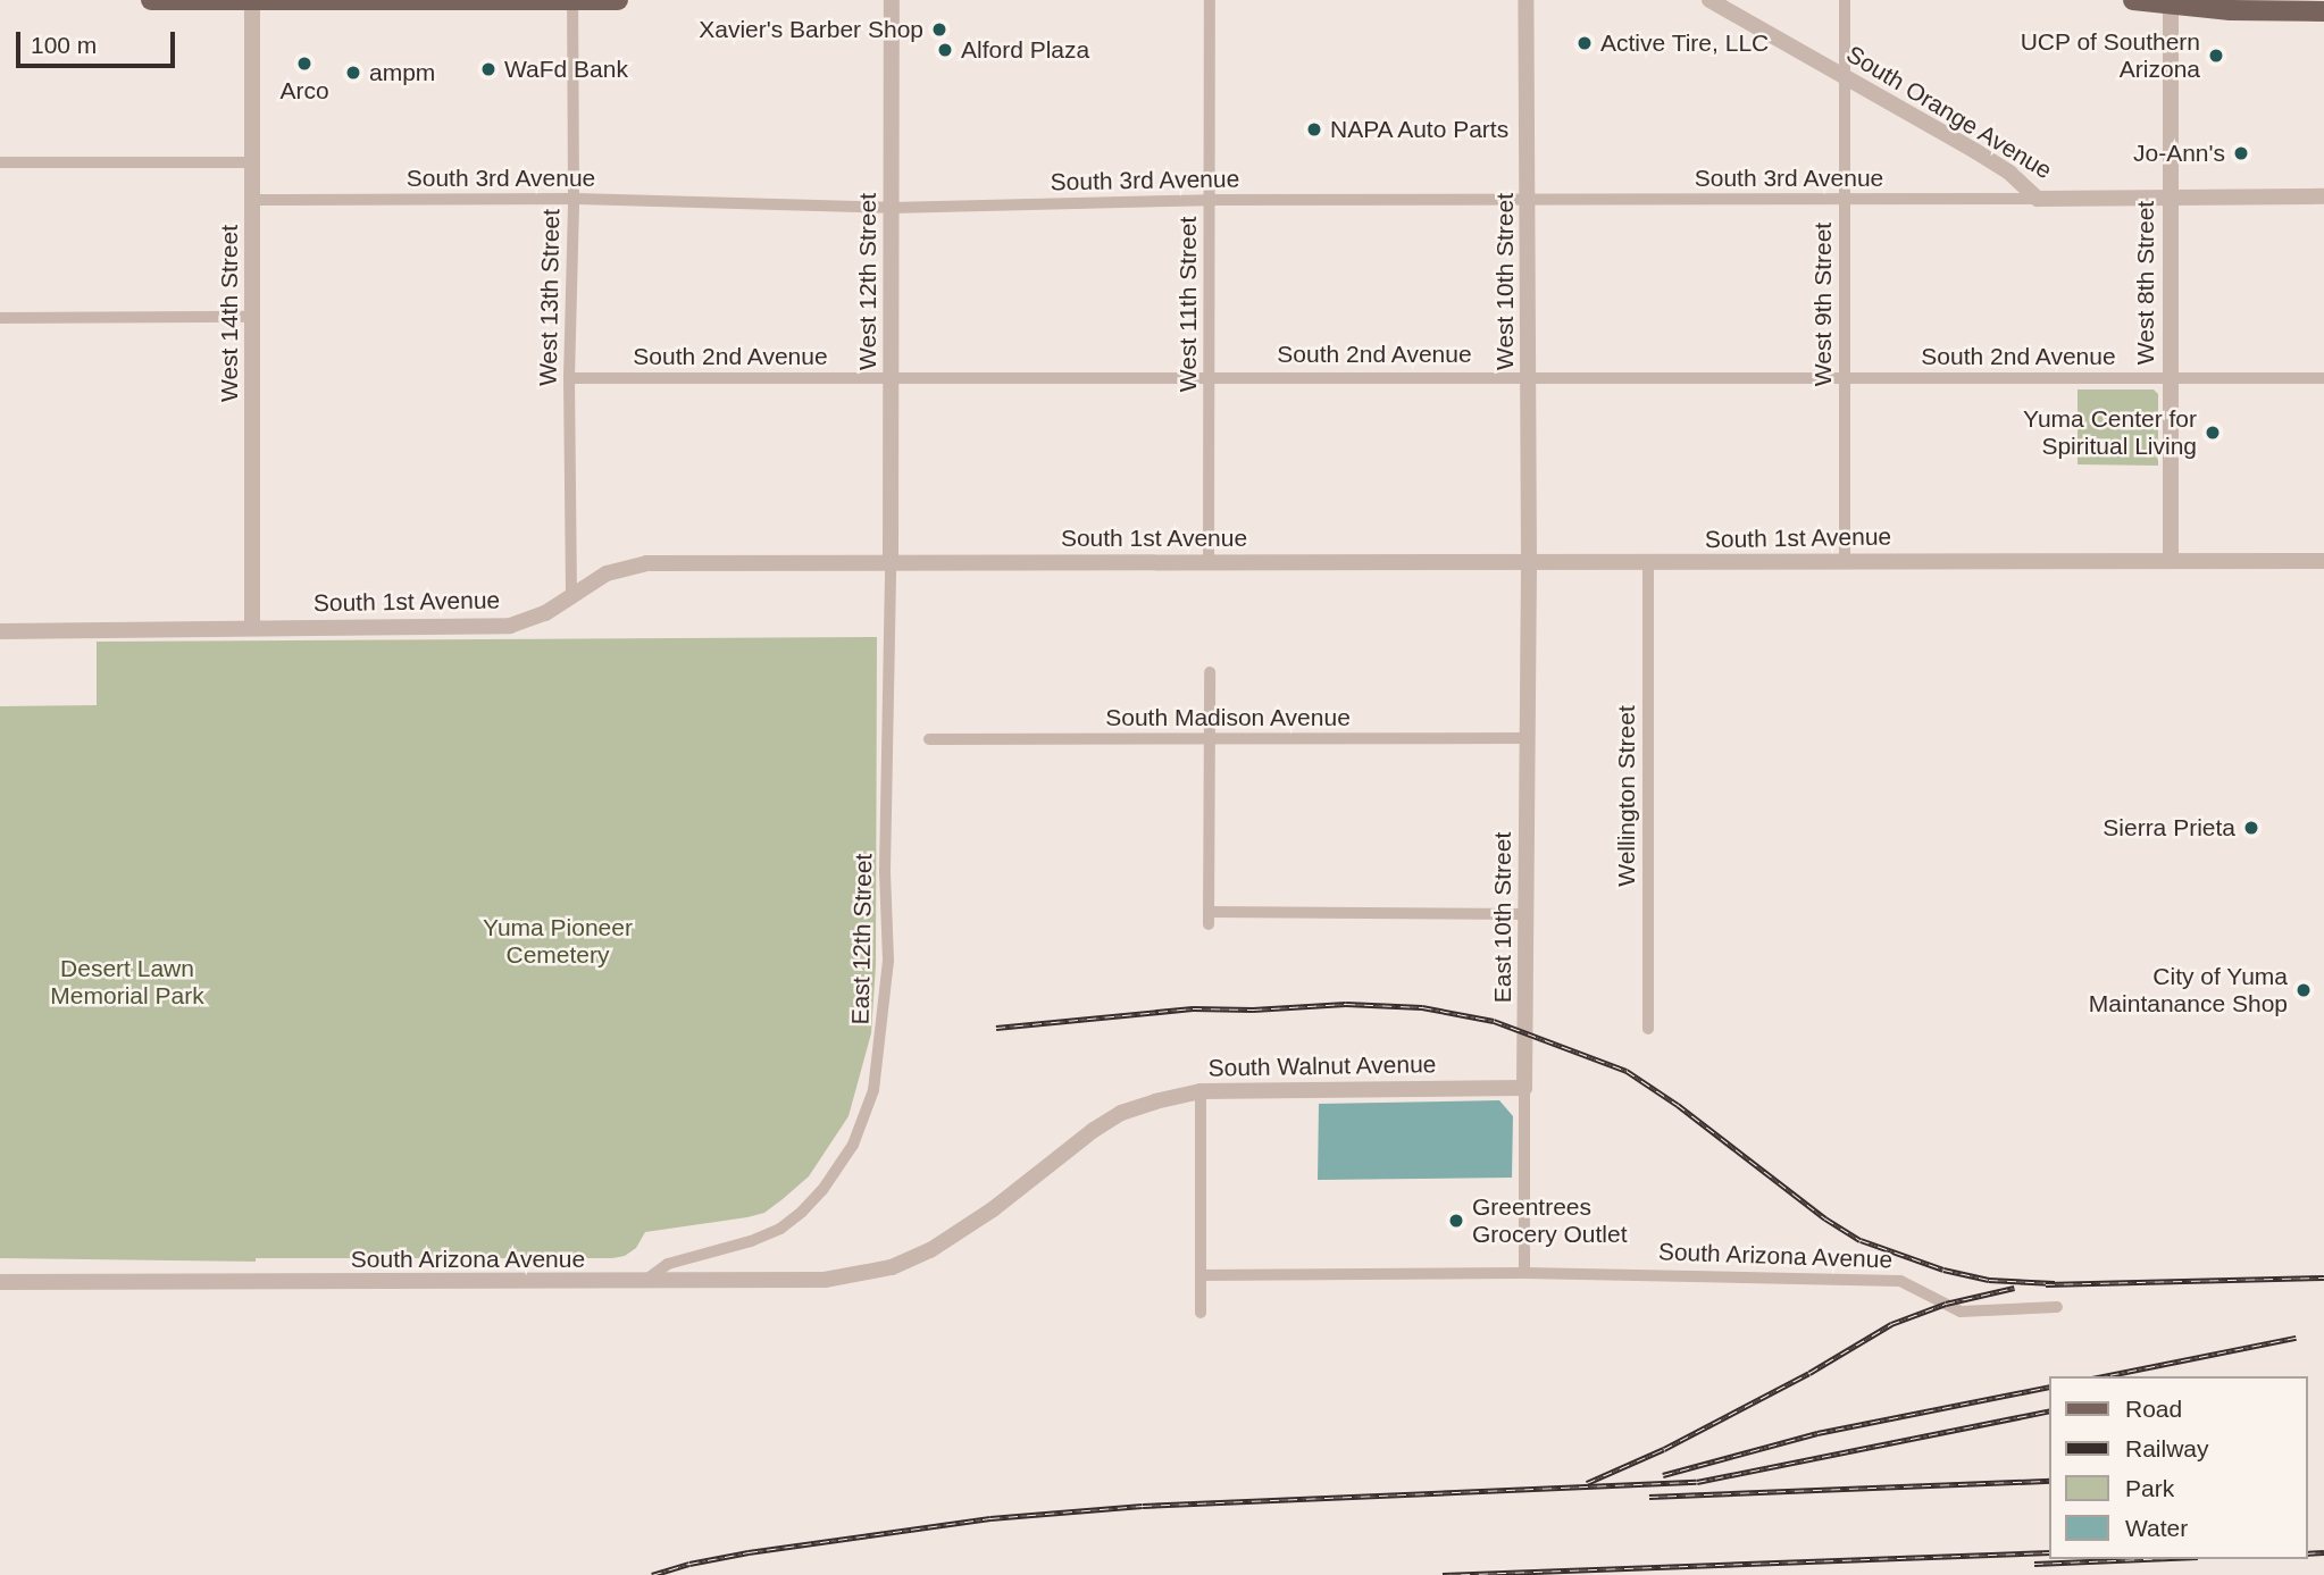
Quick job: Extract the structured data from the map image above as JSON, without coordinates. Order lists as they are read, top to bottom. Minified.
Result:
{"streets":{"street":["South Orange Avenue","South 3rd Avenue","West 12th Street","West 10th Street","West 8th Street","West 13th Street","West 11th Street","West 9th Street","West 14th Street","South 2nd Avenue","South 1st Avenue","South Madison Avenue","Wellington Street","East 10th Street","East 12th Street","South Walnut Avenue","South Arizona Avenue"]},"crossings":[["South Orange Avenue","South 3rd Avenue"],["South Orange Avenue","West 8th Street"],["South Orange Avenue","West 9th Street"],["South 3rd Avenue","West 12th Street"],["South 3rd Avenue","West 10th Street"],["South 3rd Avenue","West 13th Street"],["South 3rd Avenue","West 11th Street"],["South 3rd Avenue","West 9th Street"],["South 3rd Avenue","West 14th Street"],["West 12th Street","South 2nd Avenue"],["West 12th Street","South 1st Avenue"],["West 12th Street","East 12th Street"],["West 10th Street","South 2nd Avenue"],["West 10th Street","South 1st Avenue"],["West 10th Street","East 10th Street"],["West 8th Street","South 2nd Avenue"],["West 8th Street","South 1st Avenue"],["West 13th Street","South 2nd Avenue"],["West 13th Street","South 1st Avenue"],["West 11th Street","South 2nd Avenue"],["West 11th Street","South 1st Avenue"],["West 9th Street","South 2nd Avenue"],["West 9th Street","South 1st Avenue"],["West 14th Street","South 1st Avenue"],["South 1st Avenue","Wellington Street"],["South 1st Avenue","East 10th Street"],["South 1st Avenue","East 12th Street"],["South Madison Avenue","East 10th Street"],["East 10th Street","South Walnut Avenue"],["East 10th Street","South Arizona Avenue"],["East 12th Street","South Arizona Avenue"],["South Walnut Avenue","South Arizona Avenue"]],"parks":["Yuma Pioneer Cemetery","Desert Lawn Memorial Park"],"places":["Xavier's Barber Shop","Active Tire, LLC","Alford Plaza","UCP of Southern Arizona","Arco","WaFd Bank","ampm","NAPA Auto Parts","Jo-Ann's","Yuma Center for Spiritual Living","Sierra Prieta","City of Yuma Maintanance Shop","Greentrees Grocery Outlet"],"legend":["Road","Railway","Park","Water"],"scale_bar":"100 m"}
